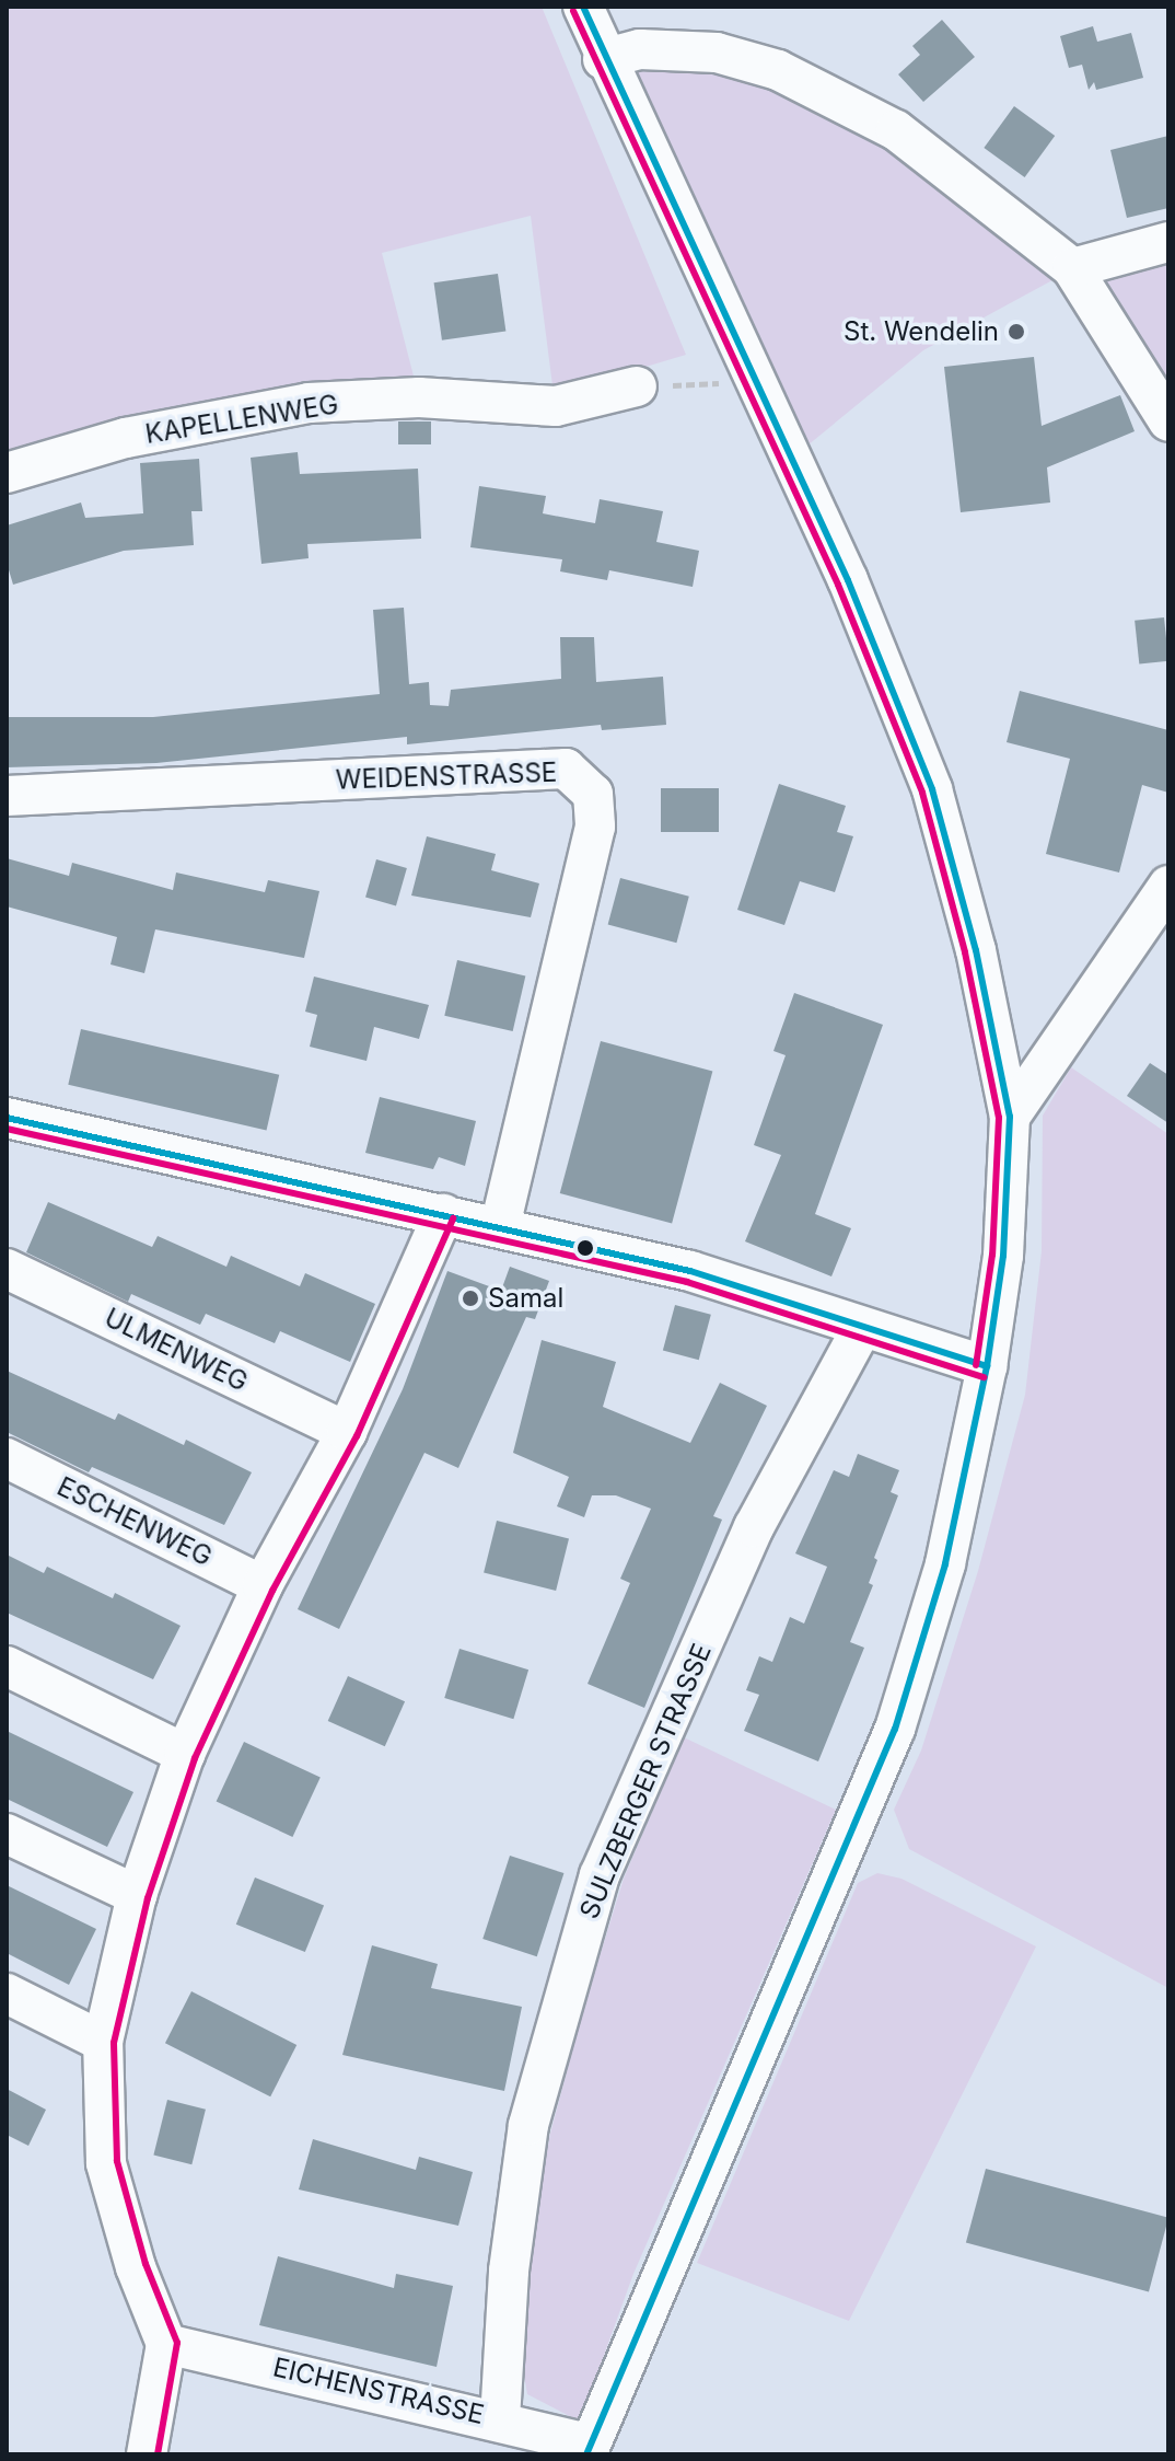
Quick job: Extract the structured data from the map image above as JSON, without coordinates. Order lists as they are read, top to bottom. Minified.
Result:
{"streets":{"street":["KAPELLENWEG","WEIDENSTRASSE","ULMENWEG","ESCHENWEG","SULZBERGER STRASSE","EICHENSTRASSE"]},"crossings":[["SULZBERGER STRASSE","EICHENSTRASSE"]],"places":["St. Wendelin","Samal"]}
